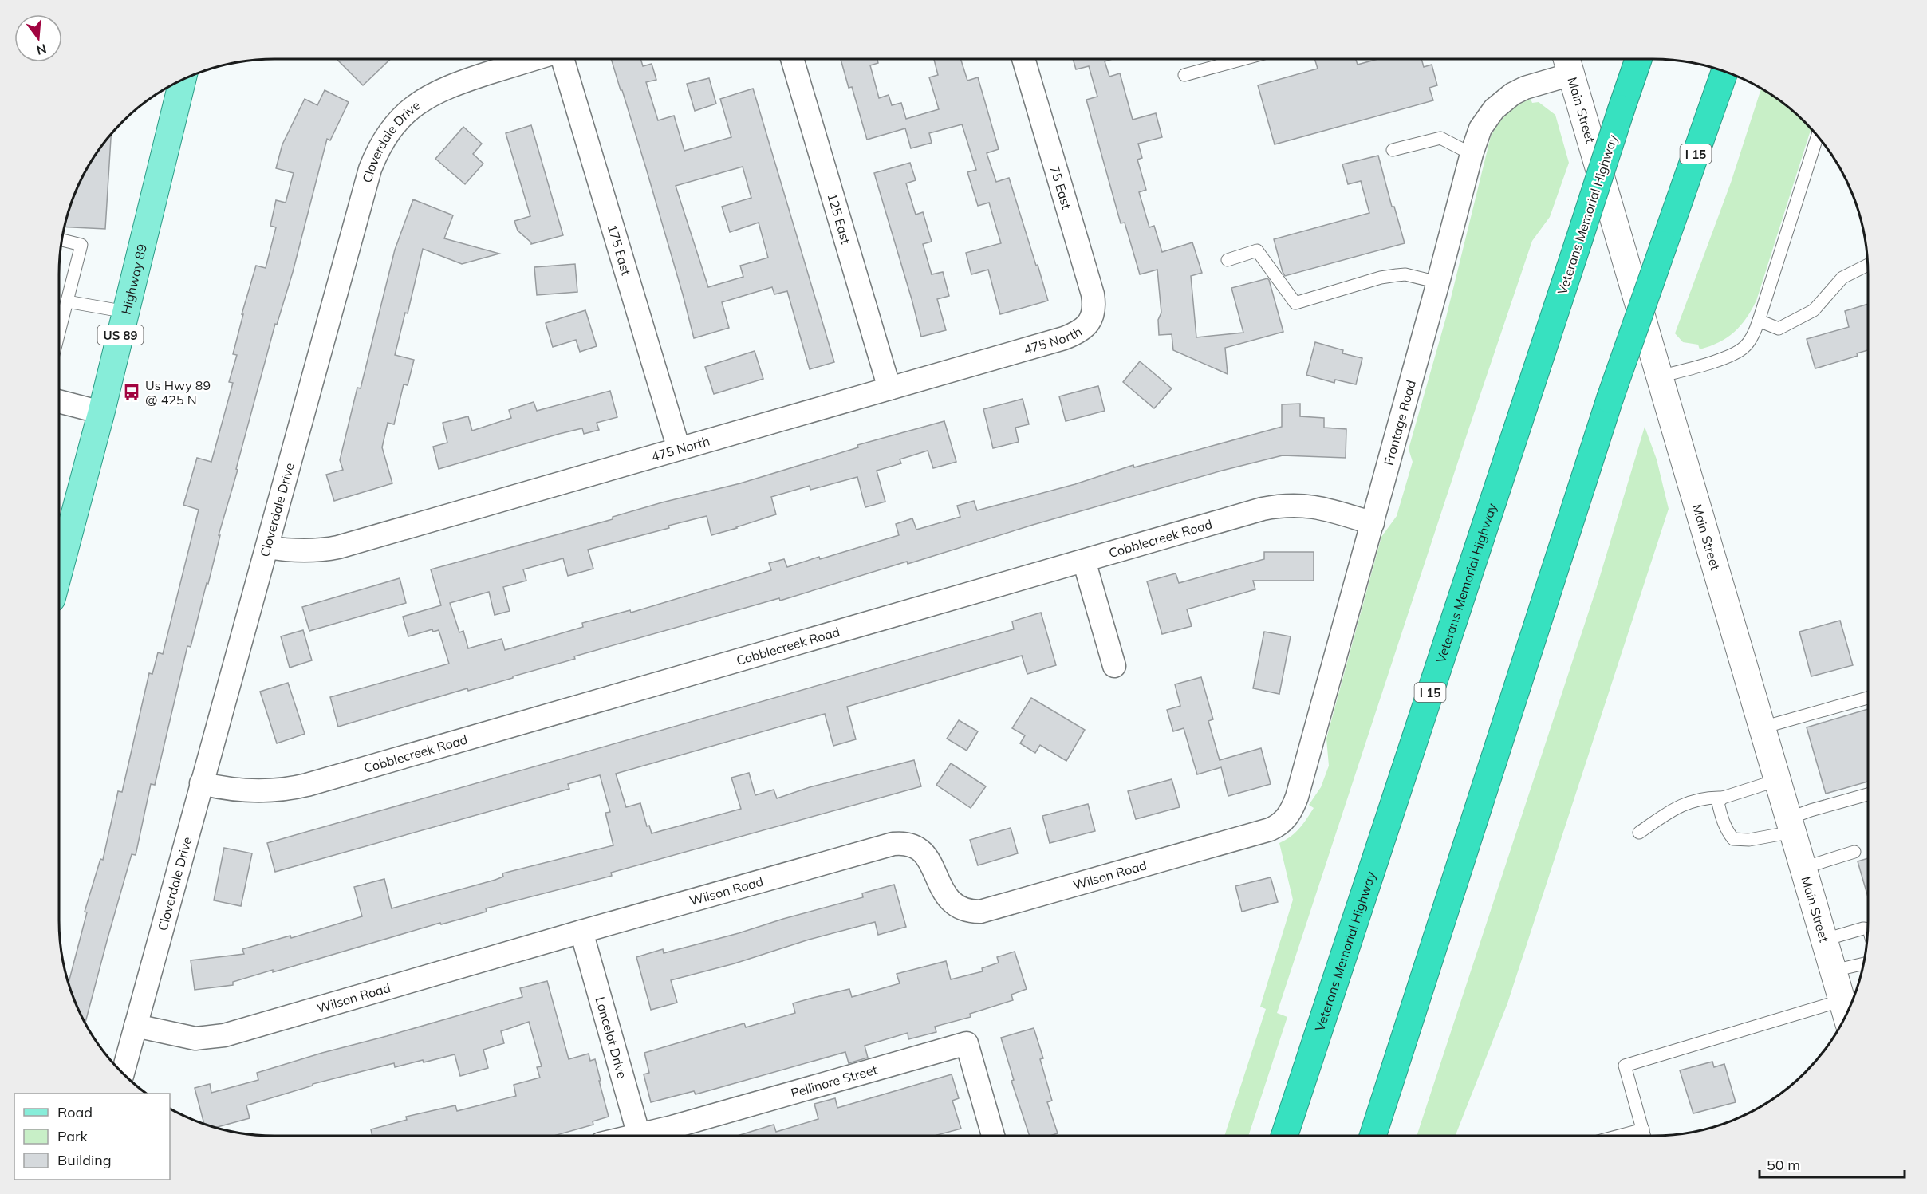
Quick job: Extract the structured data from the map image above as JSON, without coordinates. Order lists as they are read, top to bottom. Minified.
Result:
{"streets":{"highway":["I 15","Veterans Memorial Highway"],"main road":["Highway 89","US 89"],"street":["Main Street","Cloverdale Drive","75 East","125 East","175 East","475 North","Frontage Road","Cobblecreek Road","Wilson Road","Lancelot Drive","Pellinore Street"]},"crossings":[["Main Street","Frontage Road"],["Cloverdale Drive","475 North"],["Cloverdale Drive","Cobblecreek Road"],["Cloverdale Drive","Wilson Road"],["75 East","475 North"],["125 East","475 North"],["175 East","475 North"],["Frontage Road","Cobblecreek Road"],["Frontage Road","Wilson Road"],["Wilson Road","Lancelot Drive"]],"places":{"bus stop":["Us Hwy 89 @ 425 N"]},"legend":["Road","Park","Building"],"scale_bar":"50 m","north":"bottom"}
